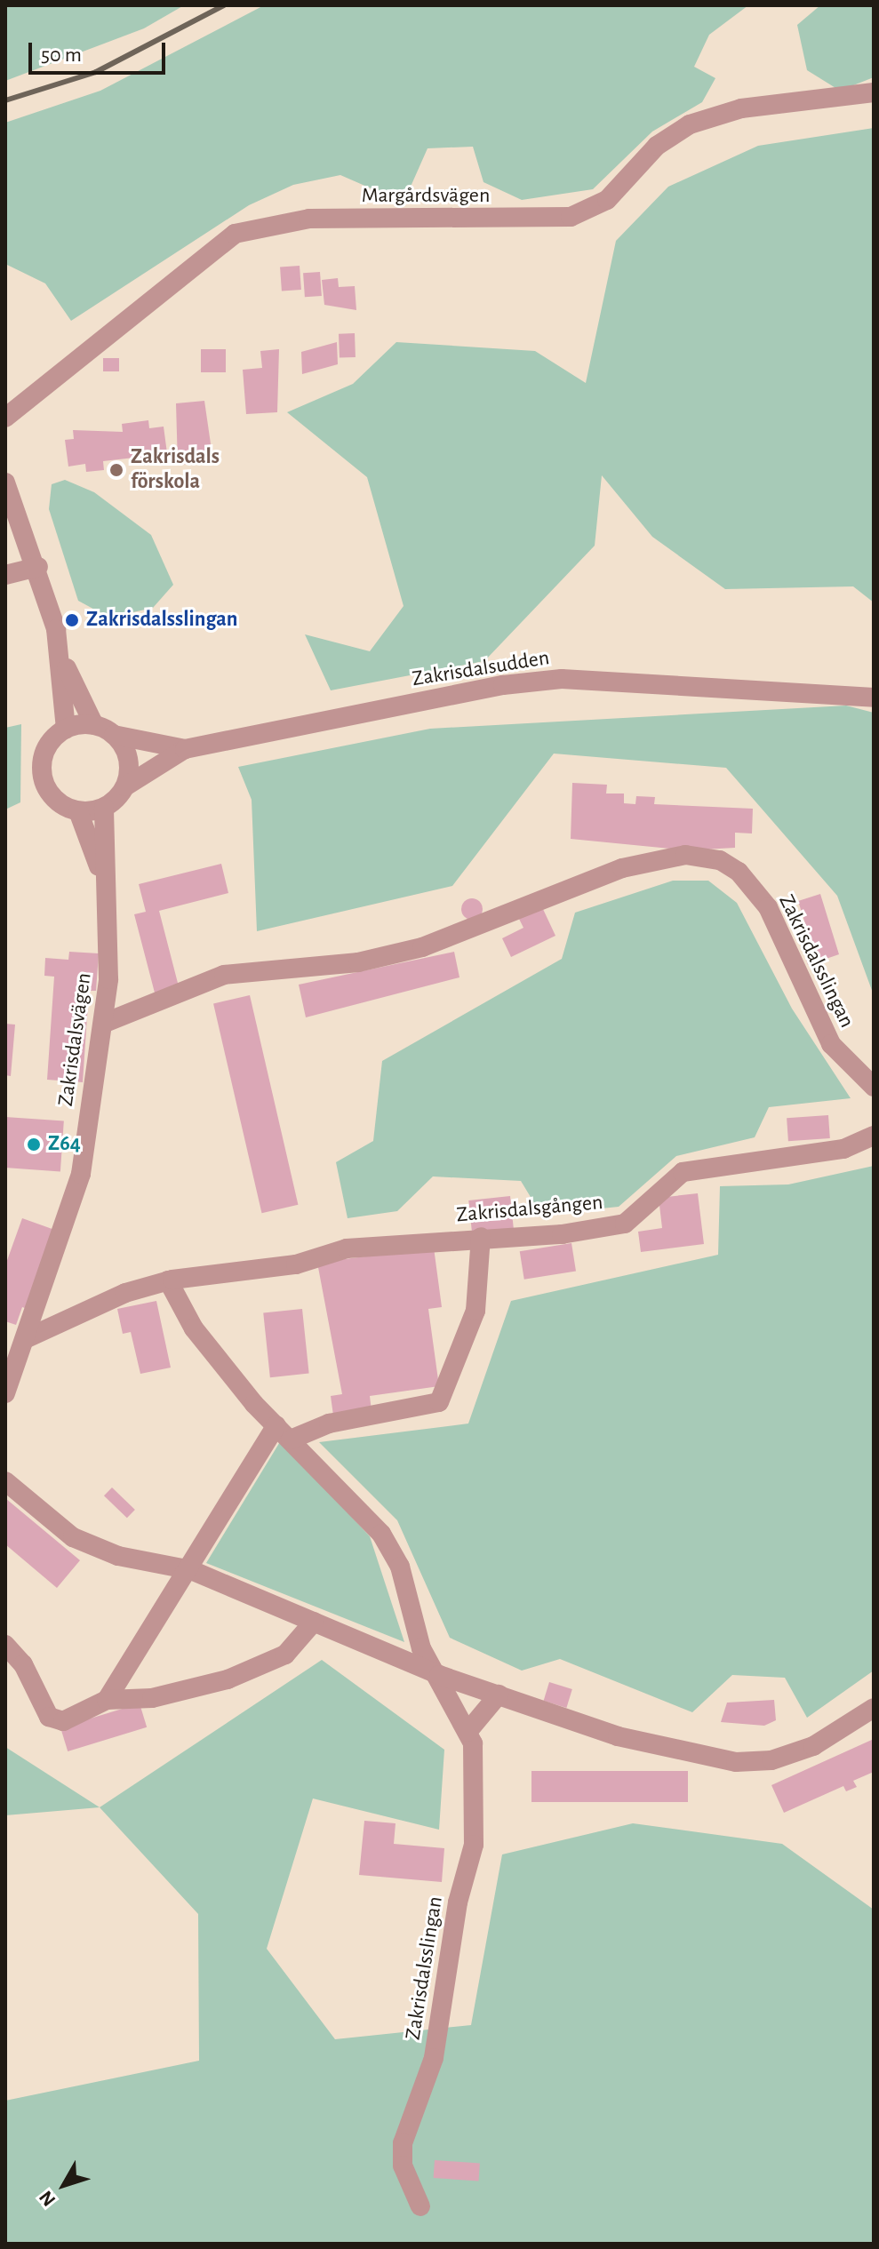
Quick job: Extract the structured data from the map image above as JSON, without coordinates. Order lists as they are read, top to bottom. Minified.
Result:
{"streets":{"street":["Margårdsvägen","Zakrisdalsudden","Zakrisdalsslingan","Zakrisdalsvägen","Zakrisdalsgången"]},"crossings":[["Zakrisdalsudden","Zakrisdalsvägen"],["Zakrisdalsslingan","Zakrisdalsvägen"],["Zakrisdalsvägen","Zakrisdalsgången"]],"places":["Zakrisdals förskola","Zakrisdalsslingan","Z64"],"scale_bar":"50 m","north":"bottom left"}
